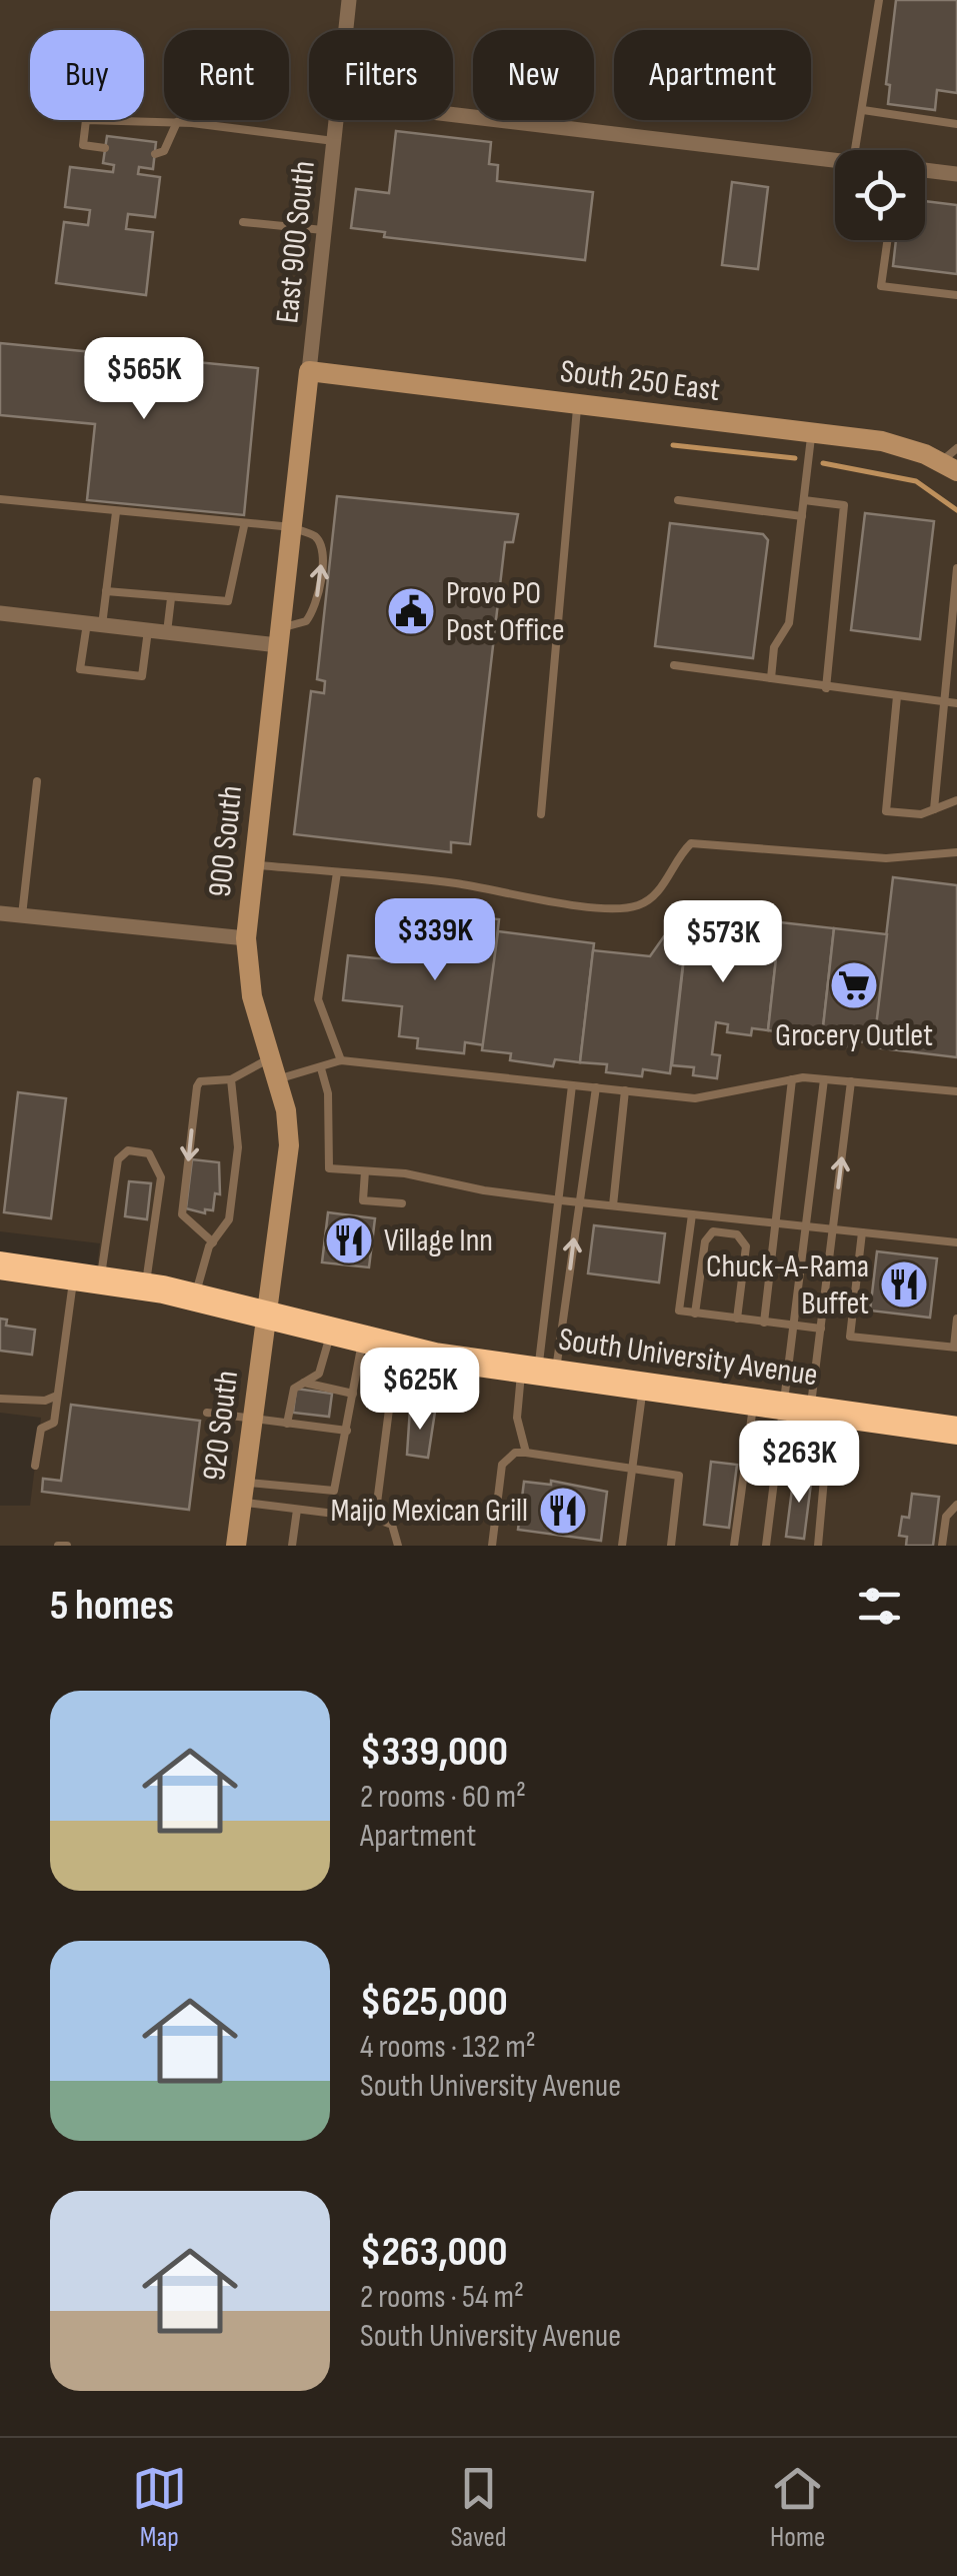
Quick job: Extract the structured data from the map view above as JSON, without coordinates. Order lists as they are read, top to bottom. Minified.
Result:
{"streets":{"highway":["South University Avenue"],"street":["East 900 South","South 250 East","900 South","920 South"]},"crossings":[["East 900 South","South 250 East"],["East 900 South","900 South"],["South 250 East","900 South"],["900 South","South University Avenue"],["900 South","920 South"],["South University Avenue","920 South"]],"places":{"public building":["Provo PO Post Office"],"supermarket":["Grocery Outlet"],"restaurant":["Village Inn","Chuck-A-Rama Buffet","Maijo Mexican Grill"]},"page":{"chip":["Buy","Rent","Filters","New","Apartment"],"price":["$565K","$339K","$573K","$625K","$263K"],"heading":"5 homes","list":[{"name":"$339,000","note":"2 rooms · 60 m² · Apartment"},{"name":"$625,000","note":"4 rooms · 132 m² · South University Avenue"},{"name":"$263,000","note":"2 rooms · 54 m² · South University Avenue"}],"tabs":["Map","Saved","Home"]}}
